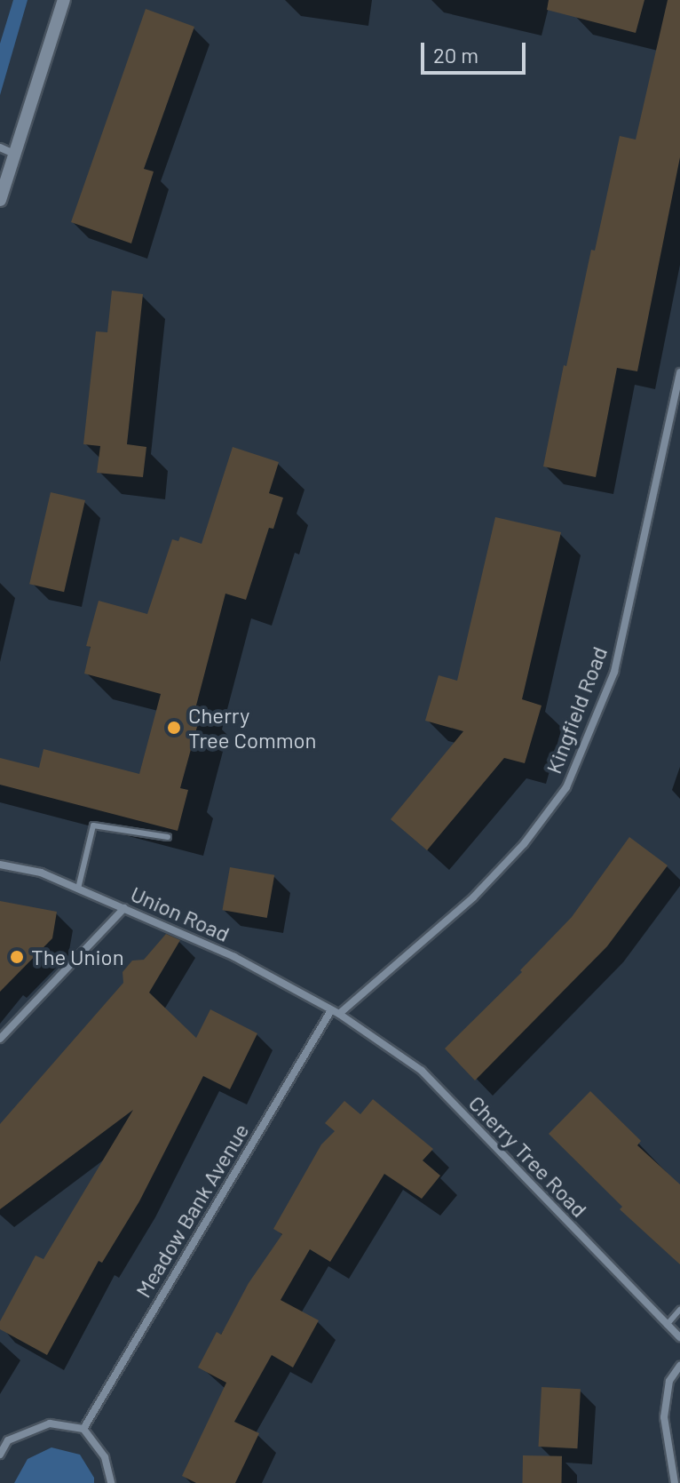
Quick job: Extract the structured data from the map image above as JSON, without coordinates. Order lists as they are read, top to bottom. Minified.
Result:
{"streets":{"street":["Kingfield Road","Union Road","Cherry Tree Road","Meadow Bank Avenue"]},"crossings":[["Kingfield Road","Union Road"],["Kingfield Road","Cherry Tree Road"],["Kingfield Road","Meadow Bank Avenue"],["Union Road","Cherry Tree Road"],["Union Road","Meadow Bank Avenue"],["Cherry Tree Road","Meadow Bank Avenue"]],"places":["Cherry Tree Common","The Union"],"scale_bar":"20 m"}
